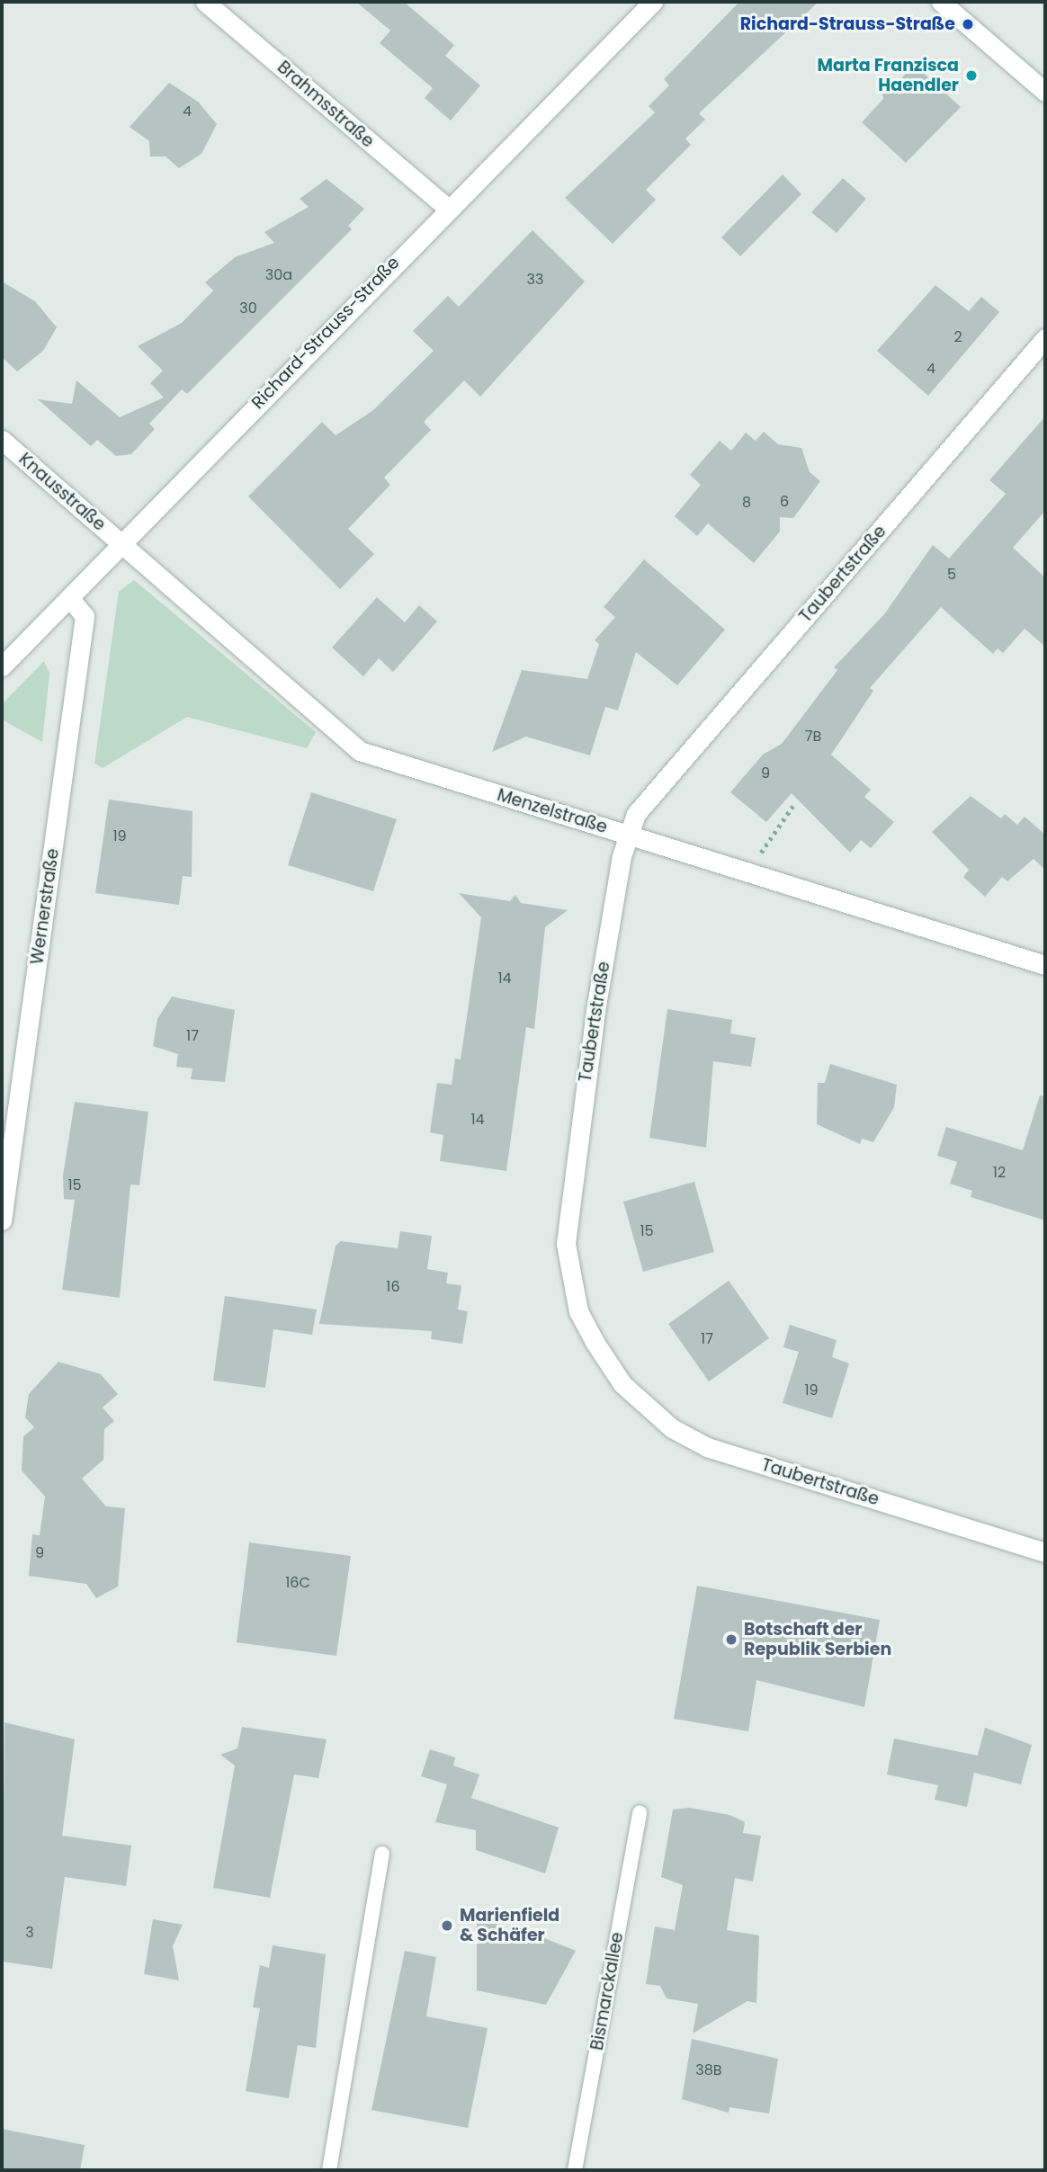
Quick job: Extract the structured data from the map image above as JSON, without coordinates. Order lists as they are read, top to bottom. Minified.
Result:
{"streets":{"street":["Brahmsstraße","Richard-Strauss-Straße","Knausstraße","Taubertstraße","Menzelstraße","Wernerstraße"],"lane":["Bismarckallee"]},"crossings":[["Brahmsstraße","Richard-Strauss-Straße"],["Richard-Strauss-Straße","Knausstraße"],["Richard-Strauss-Straße","Menzelstraße"],["Richard-Strauss-Straße","Wernerstraße"],["Knausstraße","Menzelstraße"],["Taubertstraße","Menzelstraße"]],"places":["Richard-Strauss-Straße","Marta Franzisca Haendler","Botschaft der Republik Serbien","Marienfield & Schäfer"],"house_numbers":["4","30a","33","30","2","4","6","8","5","7B","9","19","14","17","14","12","15","15","16","17","19","9","16C","3","38B"]}
